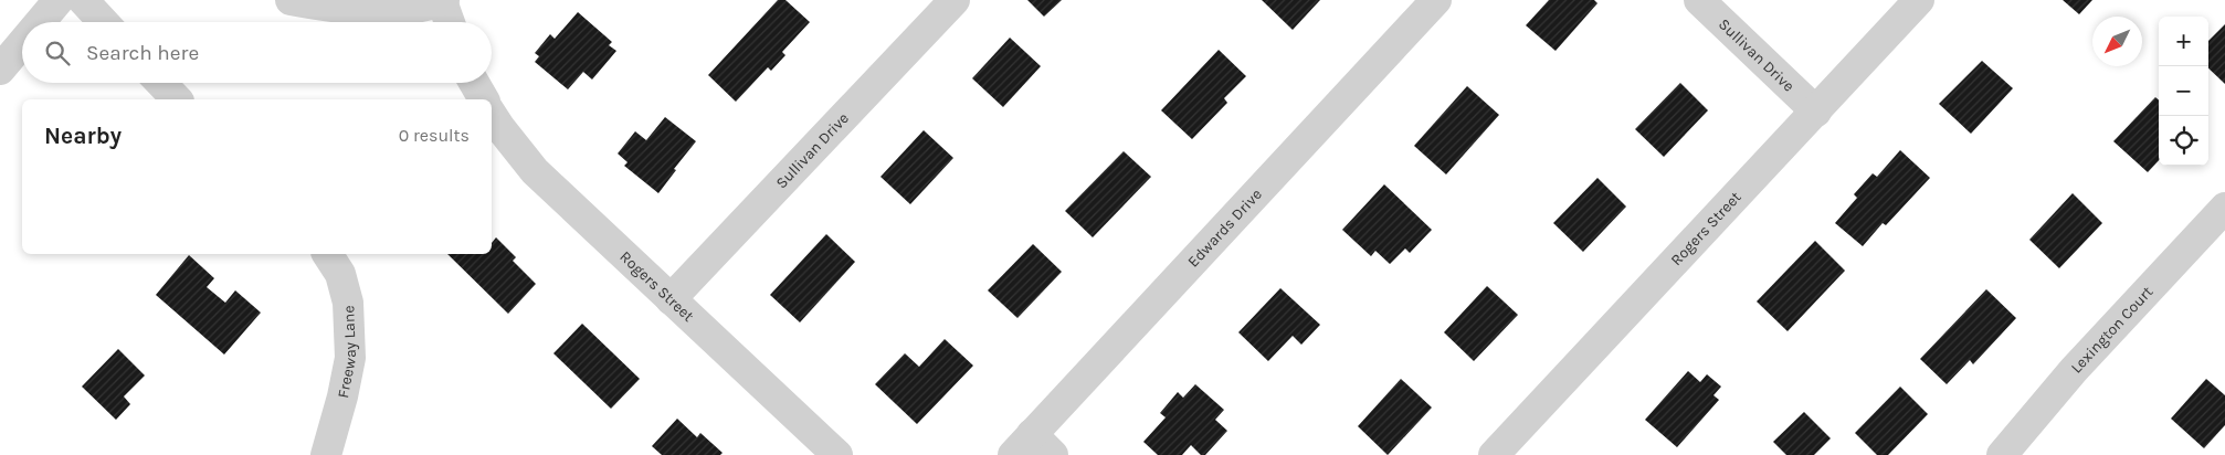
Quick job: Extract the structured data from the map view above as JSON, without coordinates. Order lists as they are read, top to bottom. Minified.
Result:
{"streets":{"street":["Sullivan Drive","Edwards Drive","Rogers Street","Lexington Court","Freeway Lane"]},"crossings":[["Sullivan Drive","Rogers Street"]],"north":"bottom left","page":{"map_buttons":["+","−"],"search":"Search here","heading":["Nearby","0 results"]}}
